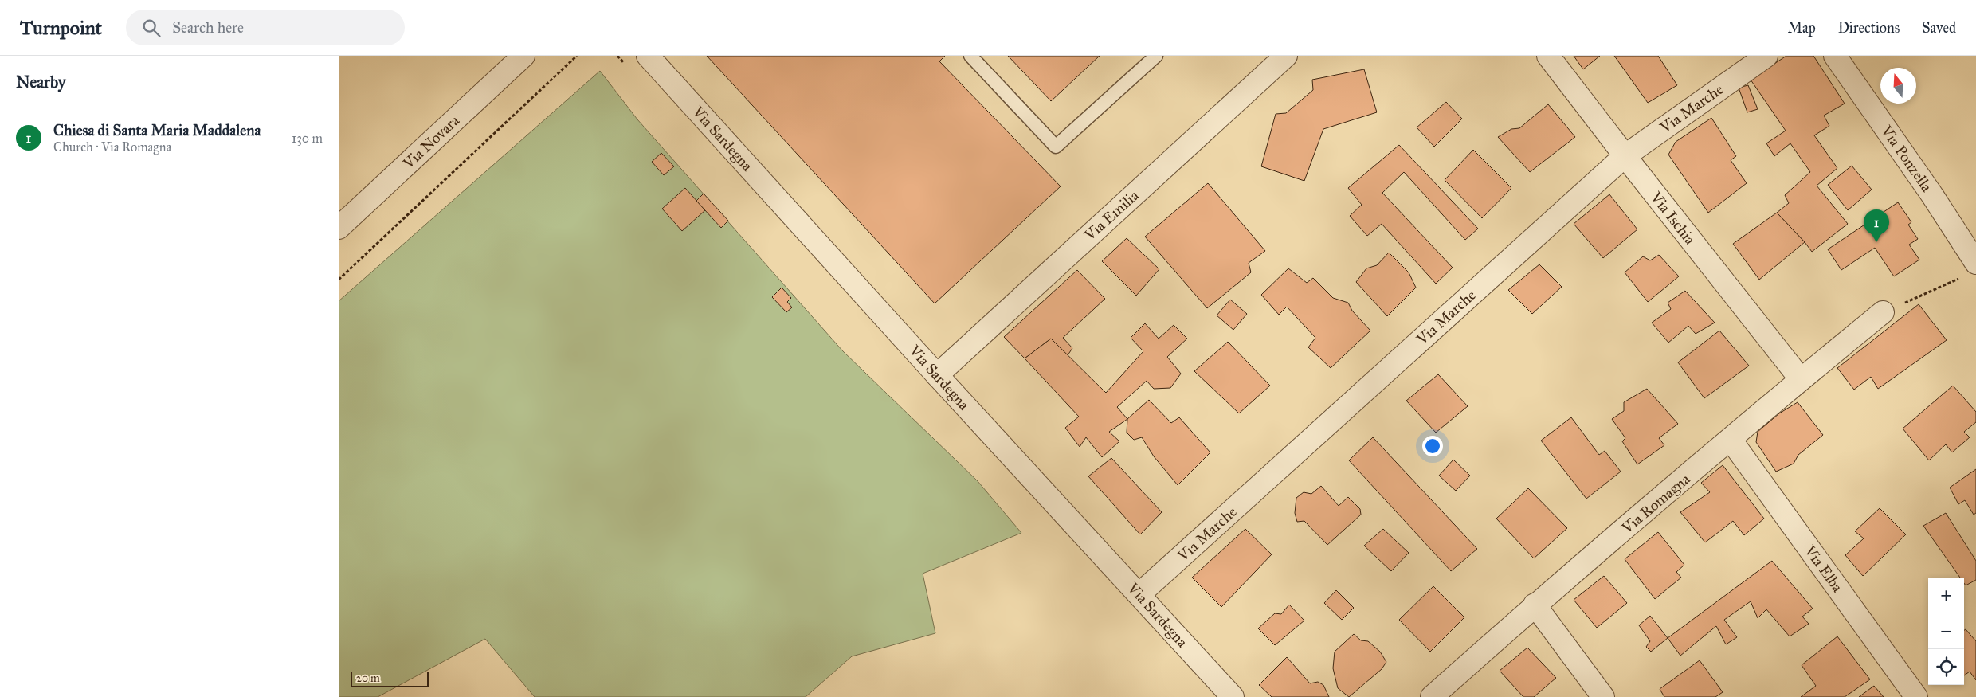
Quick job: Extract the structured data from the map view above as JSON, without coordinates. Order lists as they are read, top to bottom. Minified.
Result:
{"streets":{"street":["Via Marche","Via Sardegna","Via Novara","Via Ponzella","Via Emilia","Via Ischia","Via Romagna","Via Elba"]},"crossings":[["Via Marche","Via Sardegna"],["Via Marche","Via Ischia"],["Via Sardegna","Via Emilia"],["Via Ischia","Via Romagna"],["Via Romagna","Via Elba"]],"scale_bar":"20 m","north":"top","page":{"header":"Turnpoint","search":"Search here","nav":["Map","Directions","Saved"],"heading":"Nearby","list":[{"mark":"1","name":"Chiesa di Santa Maria Maddalena","note":"Church · Via Romagna","value":"130 m"}],"pins":"1","map_buttons":["+","−"],"scale":"20 m"}}
